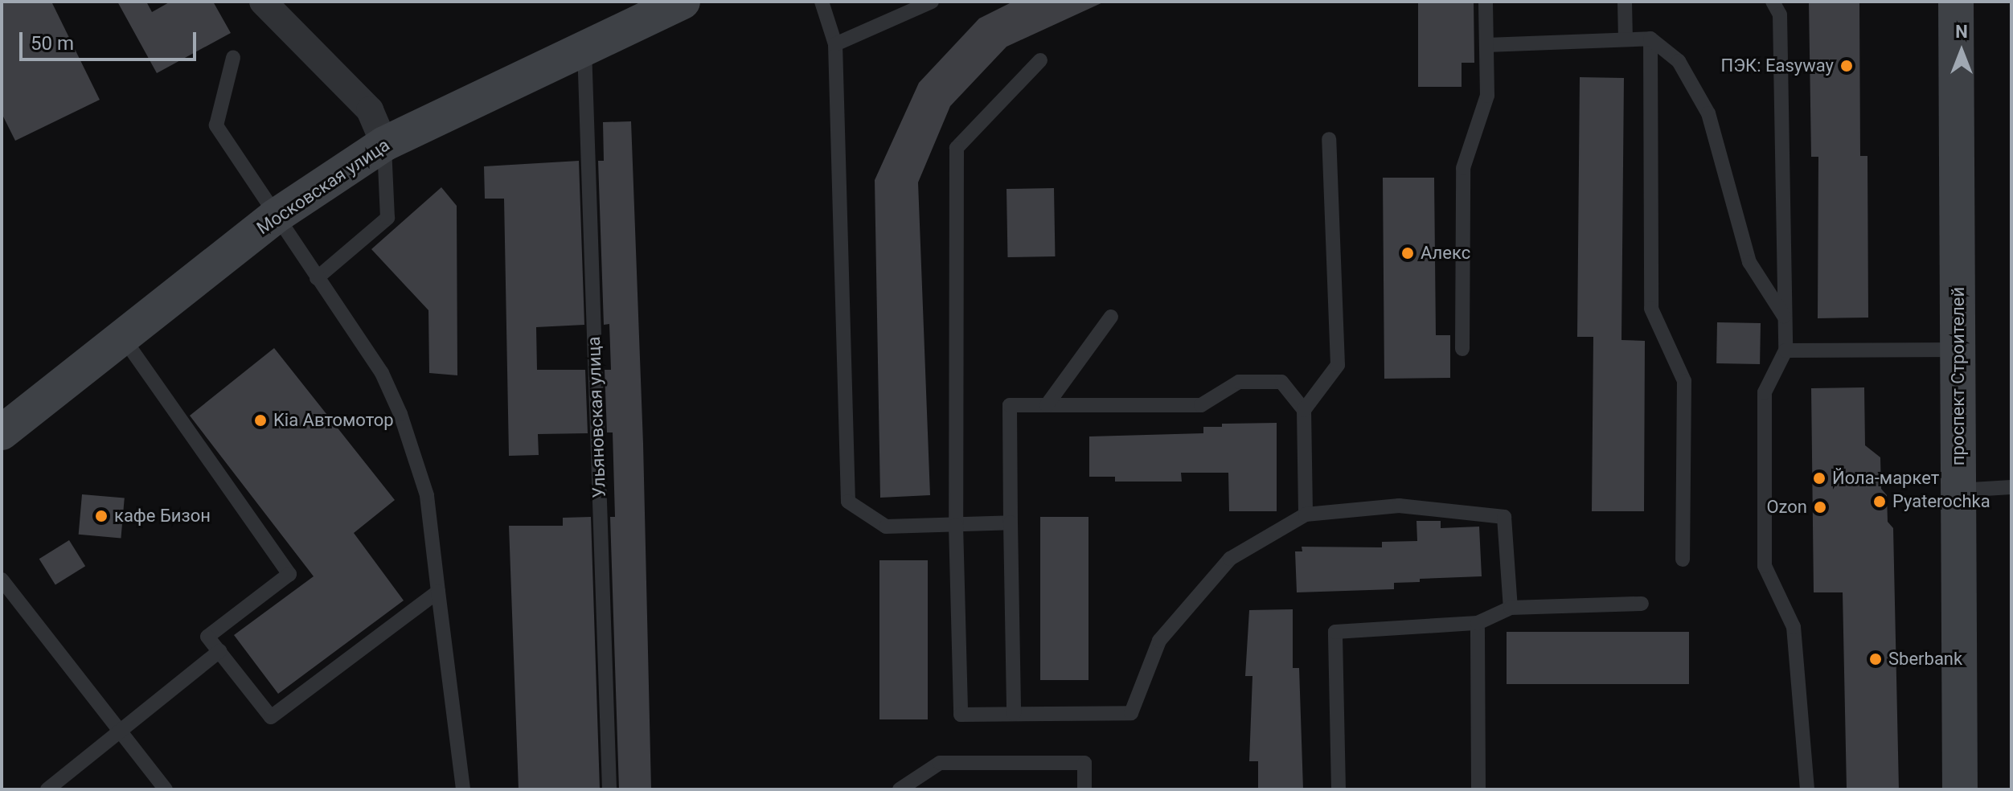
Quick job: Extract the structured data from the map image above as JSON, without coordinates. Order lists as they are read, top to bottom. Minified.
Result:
{"streets":{"main road":["Московская улица","проспект Строителей"],"lane":["Ульяновская улица"]},"crossings":[["Московская улица","Ульяновская улица"]],"places":["ПЭК: Easyway","Алекс","Kia Автомотор","Йола-маркет","Pyaterochka","Ozon","кафе Бизон","Sberbank"],"scale_bar":"50 m","north":"top"}
